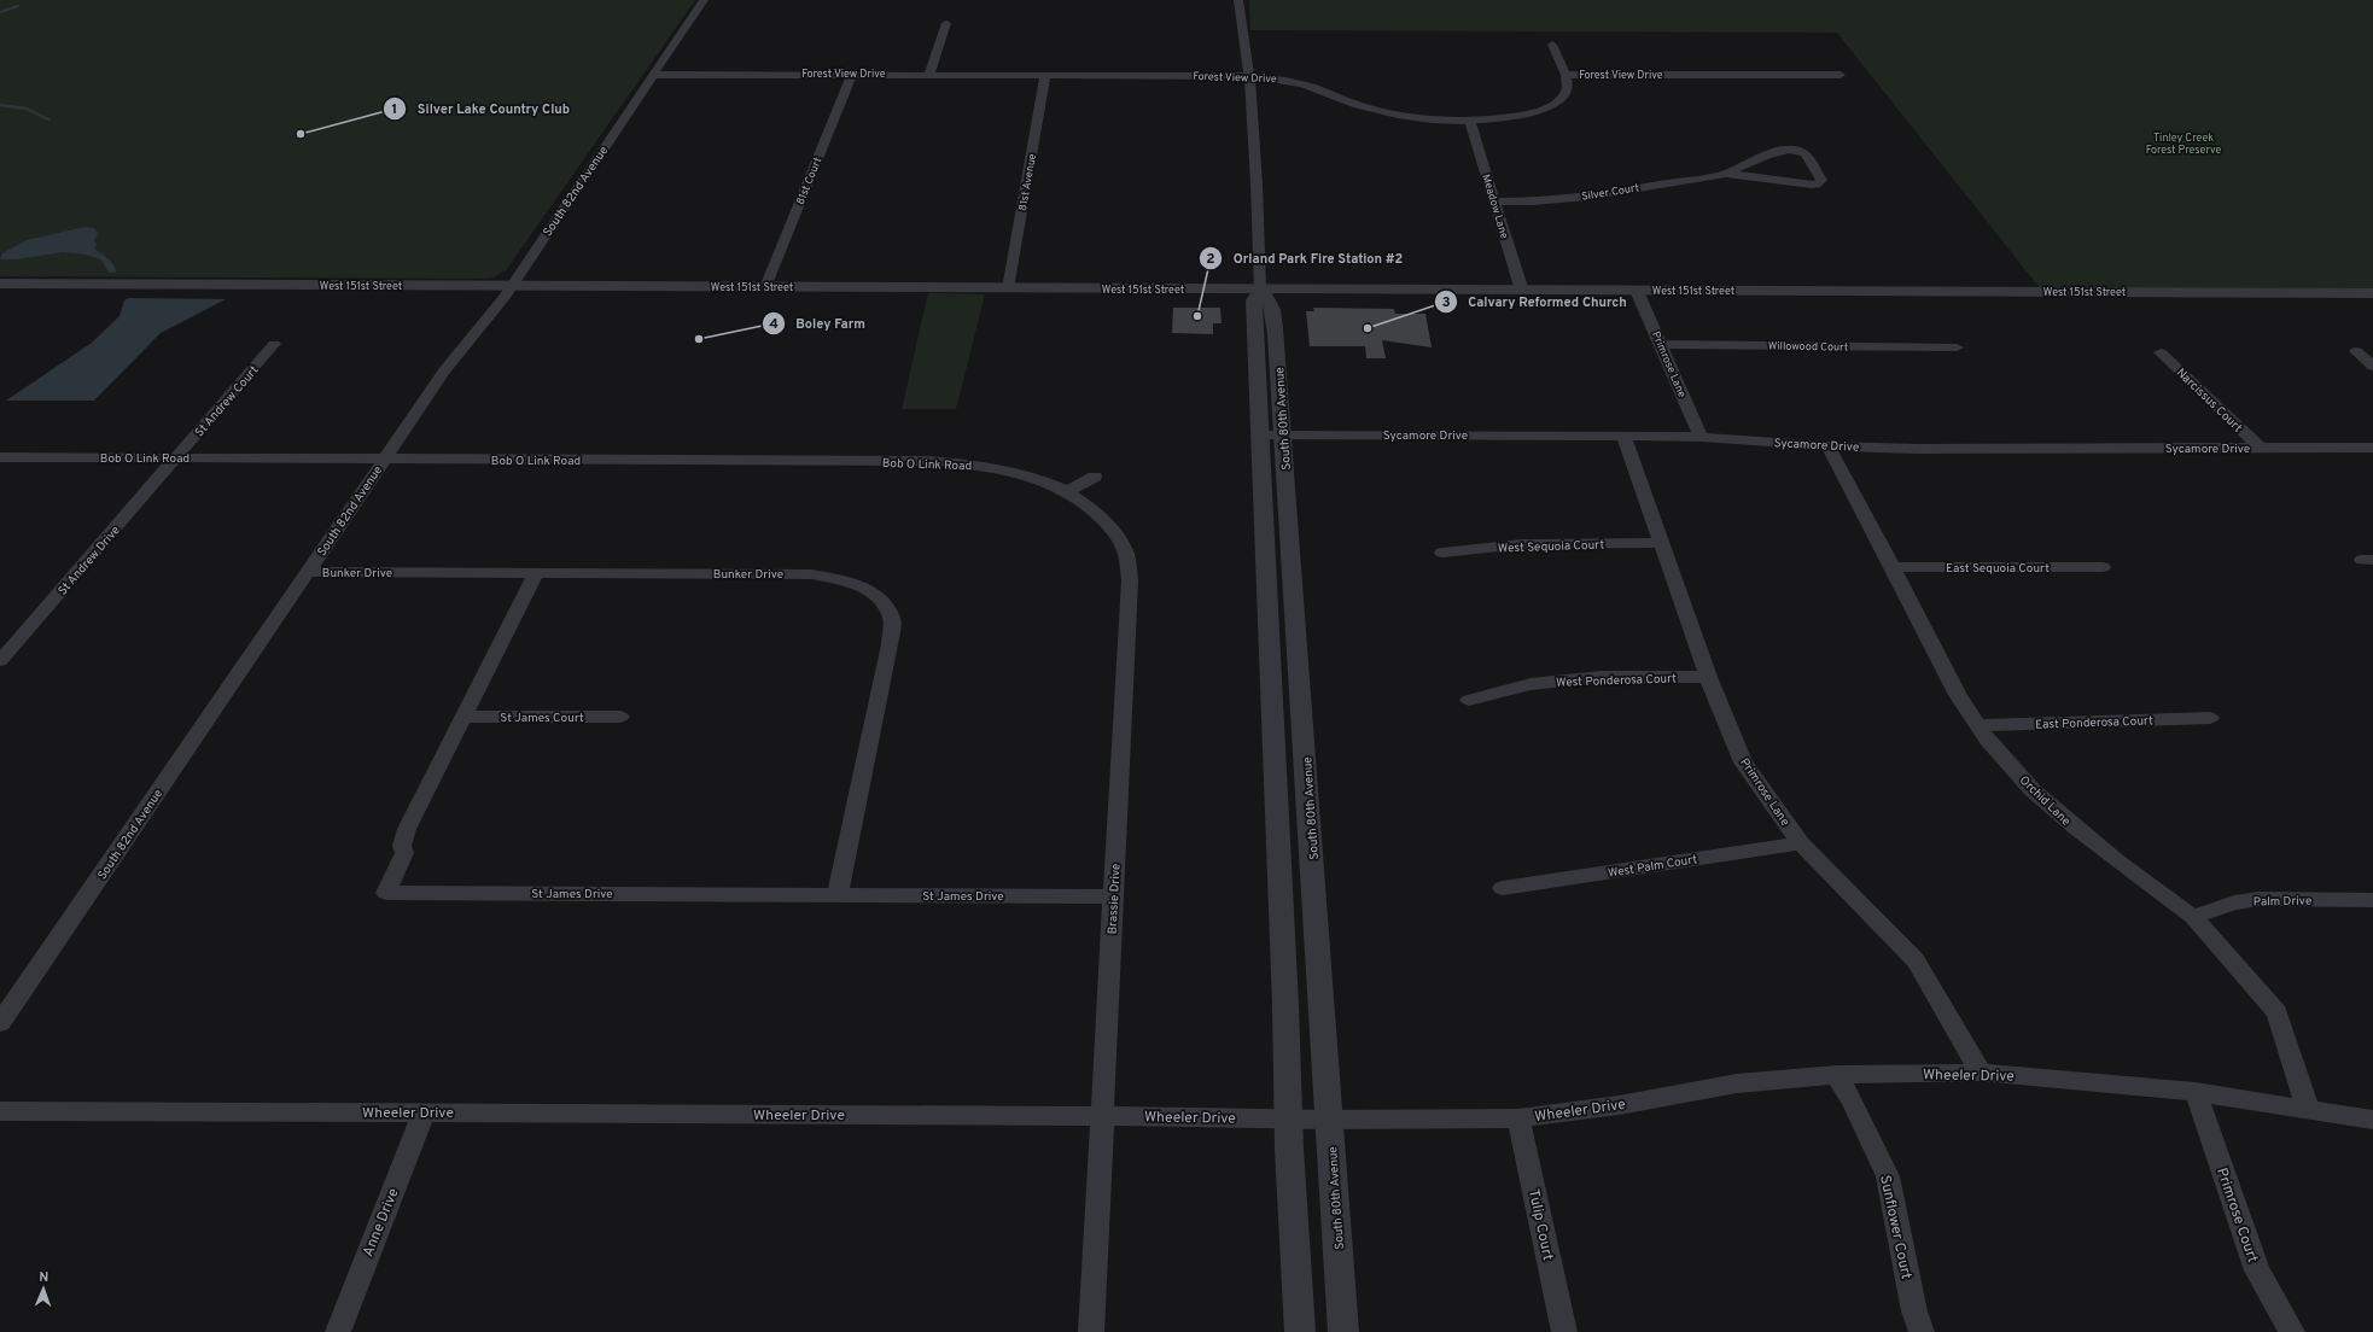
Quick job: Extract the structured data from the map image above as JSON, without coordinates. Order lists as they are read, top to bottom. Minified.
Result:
{"streets":{"street":["Forest View Drive","81st Court","81st Avenue","South 82nd Avenue","Silver Court","Meadow Lane","West 151st Street","Willowood Court","Primrose Lane","Narcissus Court","St Andrew Court","South 80th Avenue","Sycamore Drive","Bob O Link Road","West Sequoia Court","St Andrew Drive","East Sequoia Court","Bunker Drive","West Ponderosa Court","St James Court","East Ponderosa Court","Orchid Lane","West Palm Court","St James Drive","Brassie Drive","Palm Drive","Wheeler Drive","Primrose Court","Anne Drive","Tulip Court","Sunflower Court"]},"crossings":[["Forest View Drive","81st Court"],["Forest View Drive","81st Avenue"],["Forest View Drive","South 82nd Avenue"],["Forest View Drive","Meadow Lane"],["Forest View Drive","South 80th Avenue"],["81st Court","West 151st Street"],["81st Avenue","West 151st Street"],["South 82nd Avenue","West 151st Street"],["South 82nd Avenue","Bob O Link Road"],["South 82nd Avenue","Bunker Drive"],["Silver Court","Meadow Lane"],["Meadow Lane","West 151st Street"],["West 151st Street","Primrose Lane"],["West 151st Street","South 80th Avenue"],["Willowood Court","Primrose Lane"],["Primrose Lane","Sycamore Drive"],["Primrose Lane","West Sequoia Court"],["Primrose Lane","West Ponderosa Court"],["Primrose Lane","West Palm Court"],["Primrose Lane","Wheeler Drive"],["Narcissus Court","Sycamore Drive"],["St Andrew Court","Bob O Link Road"],["St Andrew Court","St Andrew Drive"],["South 80th Avenue","Sycamore Drive"],["South 80th Avenue","Wheeler Drive"],["Sycamore Drive","Orchid Lane"],["Bob O Link Road","St Andrew Drive"],["Bob O Link Road","Brassie Drive"],["East Sequoia Court","Orchid Lane"],["Bunker Drive","St James Drive"],["St James Court","St James Drive"],["East Ponderosa Court","Orchid Lane"],["Orchid Lane","Palm Drive"],["Orchid Lane","Wheeler Drive"],["St James Drive","Brassie Drive"],["Brassie Drive","Wheeler Drive"],["Wheeler Drive","Primrose Court"],["Wheeler Drive","Anne Drive"],["Wheeler Drive","Tulip Court"],["Wheeler Drive","Sunflower Court"]],"parks":["Tinley Creek Forest Preserve"],"places":["Silver Lake Country Club","Orland Park Fire Station #2","Calvary Reformed Church","Boley Farm"],"north":"top"}
